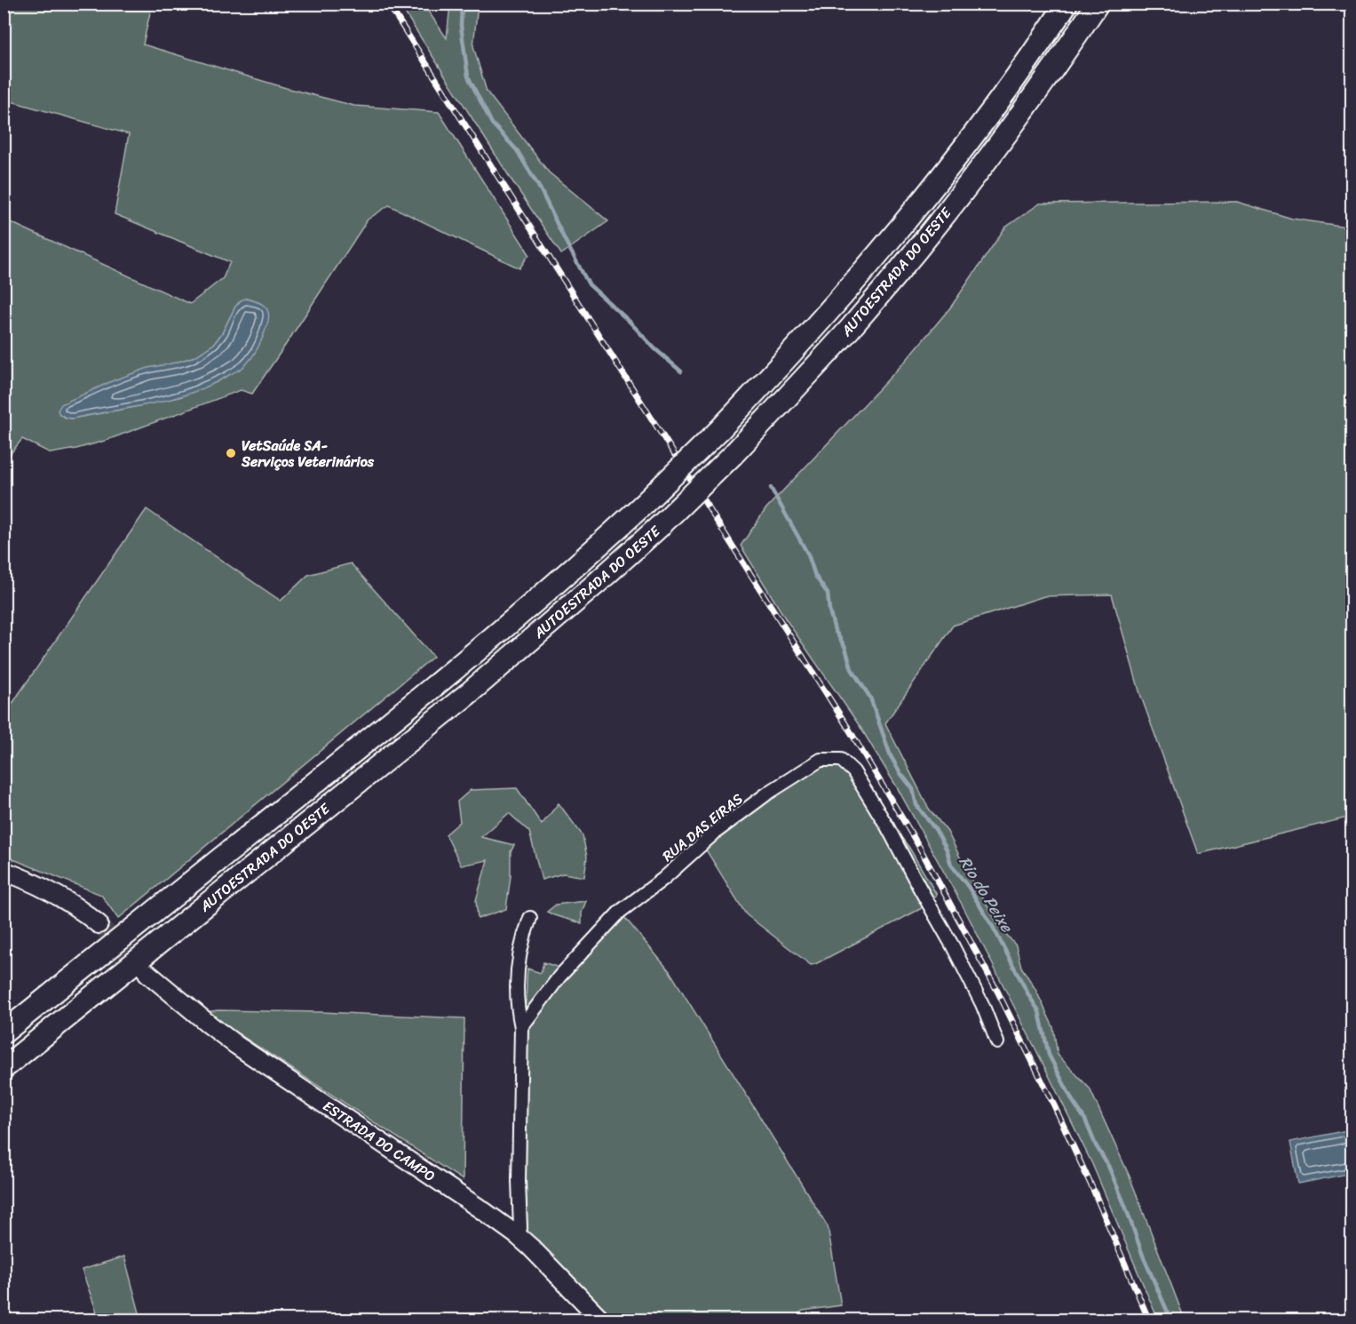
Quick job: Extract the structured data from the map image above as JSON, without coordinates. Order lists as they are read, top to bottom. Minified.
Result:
{"streets":{"highway":["AUTOESTRADA DO OESTE"],"street":["RUA DAS EIRAS","ESTRADA DO CAMPO"]},"water":["Rio do Peixe"],"places":["VetSaúde SA- Serviços Veterinários"]}
